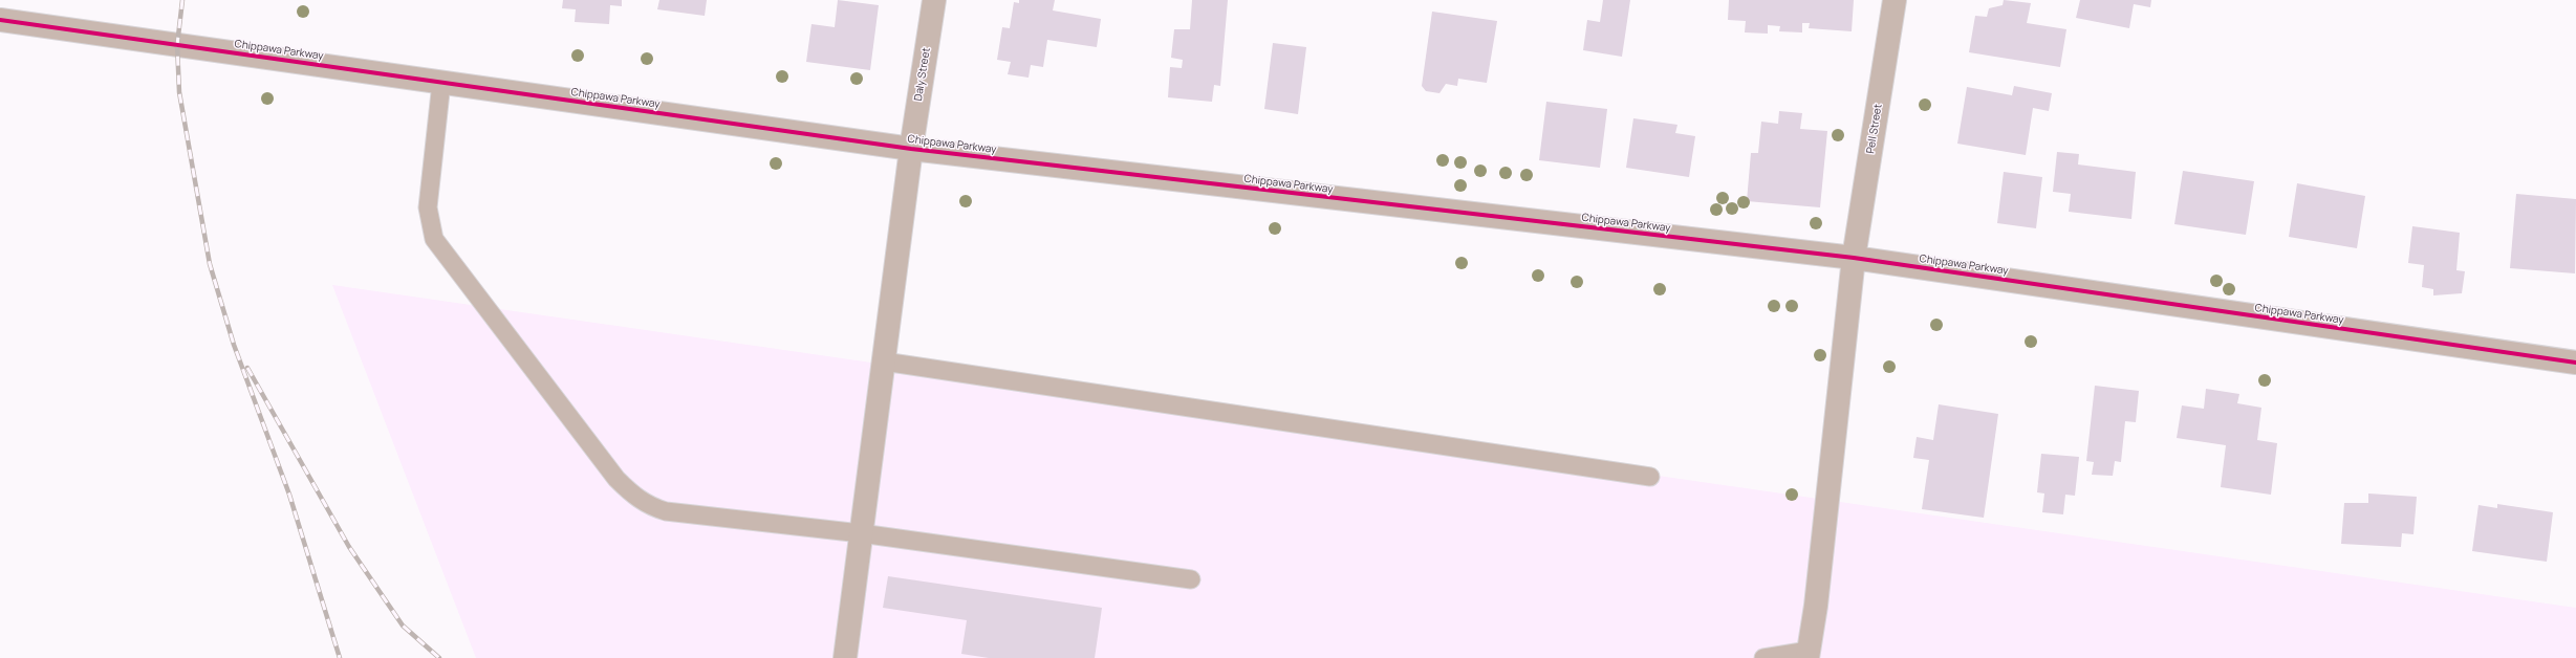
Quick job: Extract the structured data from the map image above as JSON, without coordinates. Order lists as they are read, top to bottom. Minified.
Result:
{"streets":{"street":["Chippawa Parkway","Daly Street","Pell Street"]},"crossings":[["Chippawa Parkway","Daly Street"],["Chippawa Parkway","Pell Street"]]}
